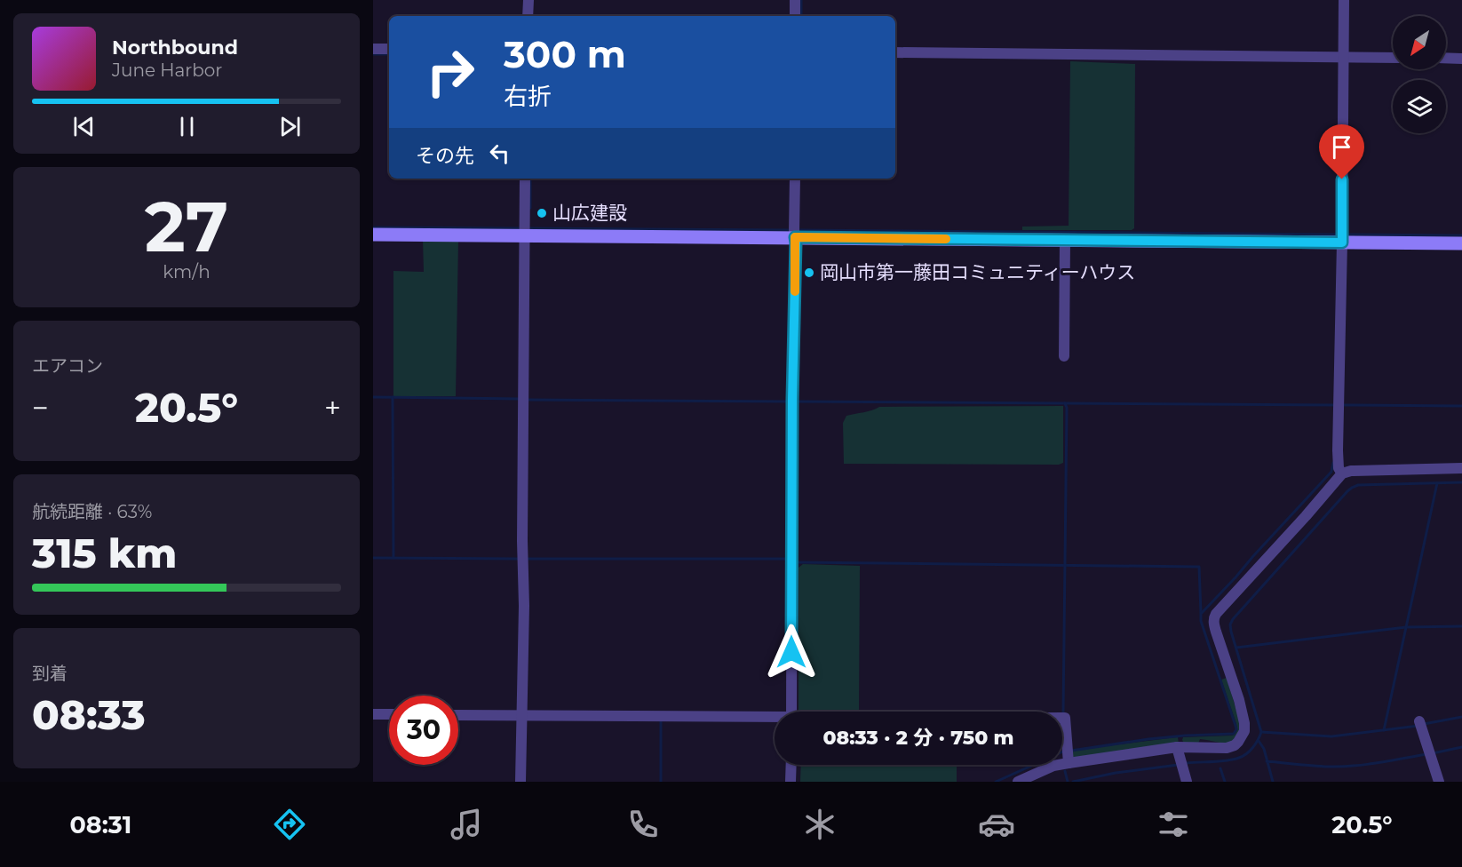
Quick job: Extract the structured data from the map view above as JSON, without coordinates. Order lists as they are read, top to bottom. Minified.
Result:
{"places":["山広建設","岡山市第一藤田コミュニティーハウス"],"north":"bottom left","page":{"turn":["300 m","右折"],"song":["Northbound","June Harbor"],"then":"その先","tile":[["27","km/h"],"エアコン",["航続距離 · 63%","315 km"],["到着","08:33"]],"heat":["−","20.5°","+"],"limit":"30","trip":"08:33 · 2 分 · 750 m","tabs":["08:31","20.5°"]}}
